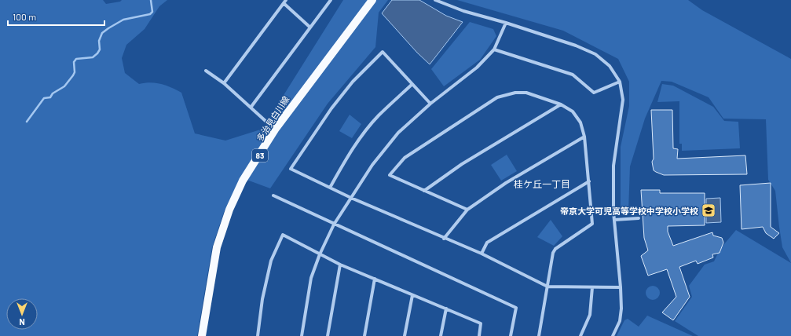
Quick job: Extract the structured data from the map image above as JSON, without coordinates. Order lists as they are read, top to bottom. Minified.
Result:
{"streets":{"main road":["多治見白川線","83"]},"districts":["桂ケ丘一丁目"],"places":{"school or university":["帝京大学可児高等学校中学校小学校"]},"scale_bar":"100 m","north":"bottom"}
